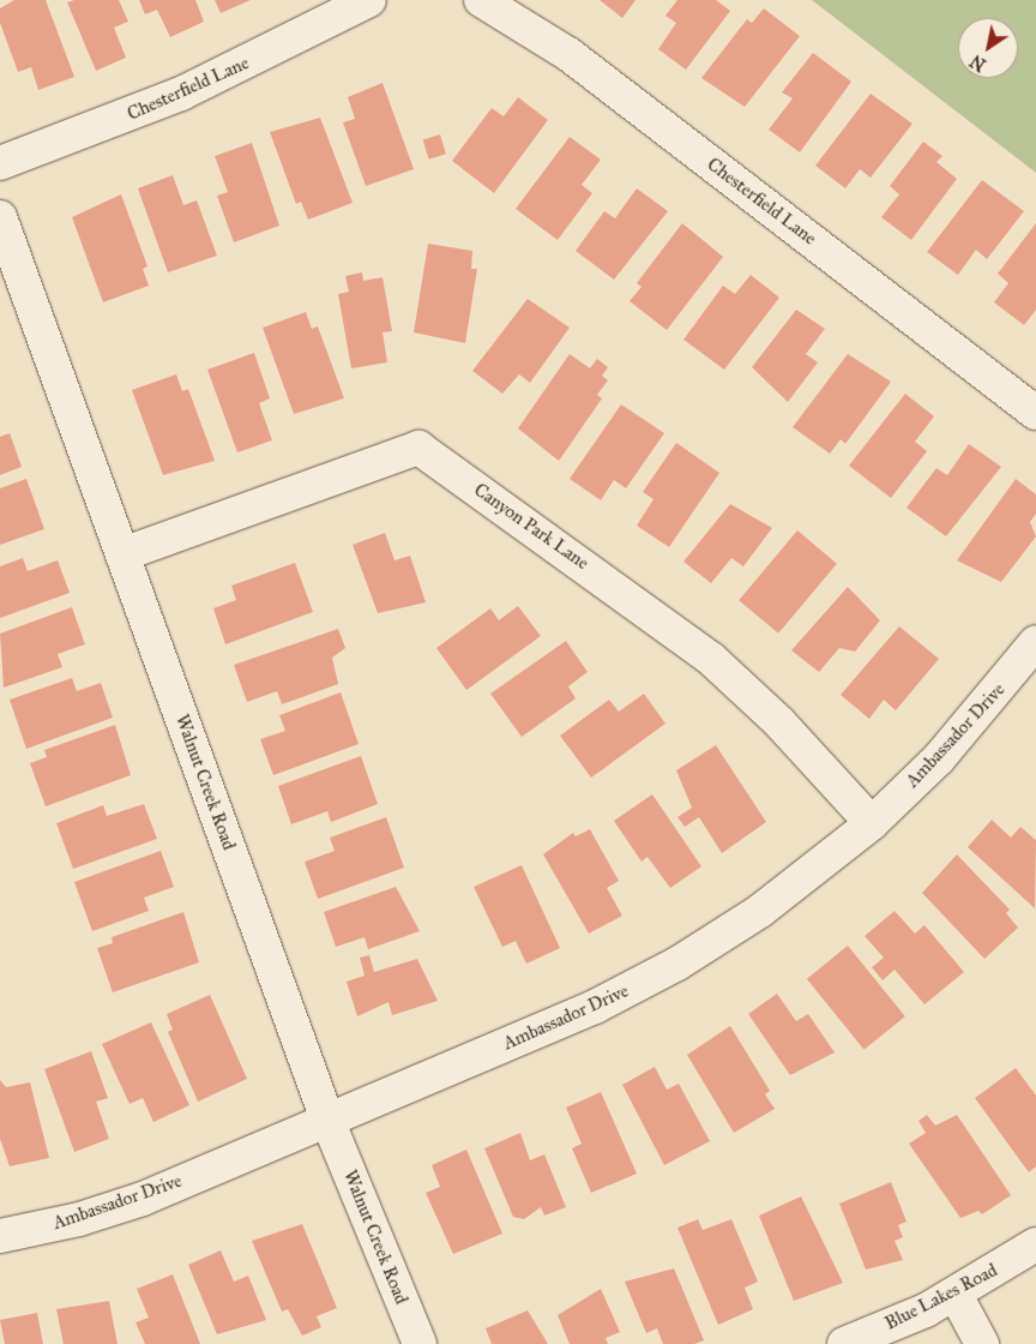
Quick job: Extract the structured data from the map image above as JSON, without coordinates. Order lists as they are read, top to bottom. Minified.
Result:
{"streets":{"street":["Chesterfield Lane","Canyon Park Lane","Ambassador Drive","Walnut Creek Road","Blue Lakes Road"]},"crossings":[["Canyon Park Lane","Ambassador Drive"],["Canyon Park Lane","Walnut Creek Road"],["Ambassador Drive","Walnut Creek Road"]],"north":"bottom left"}
